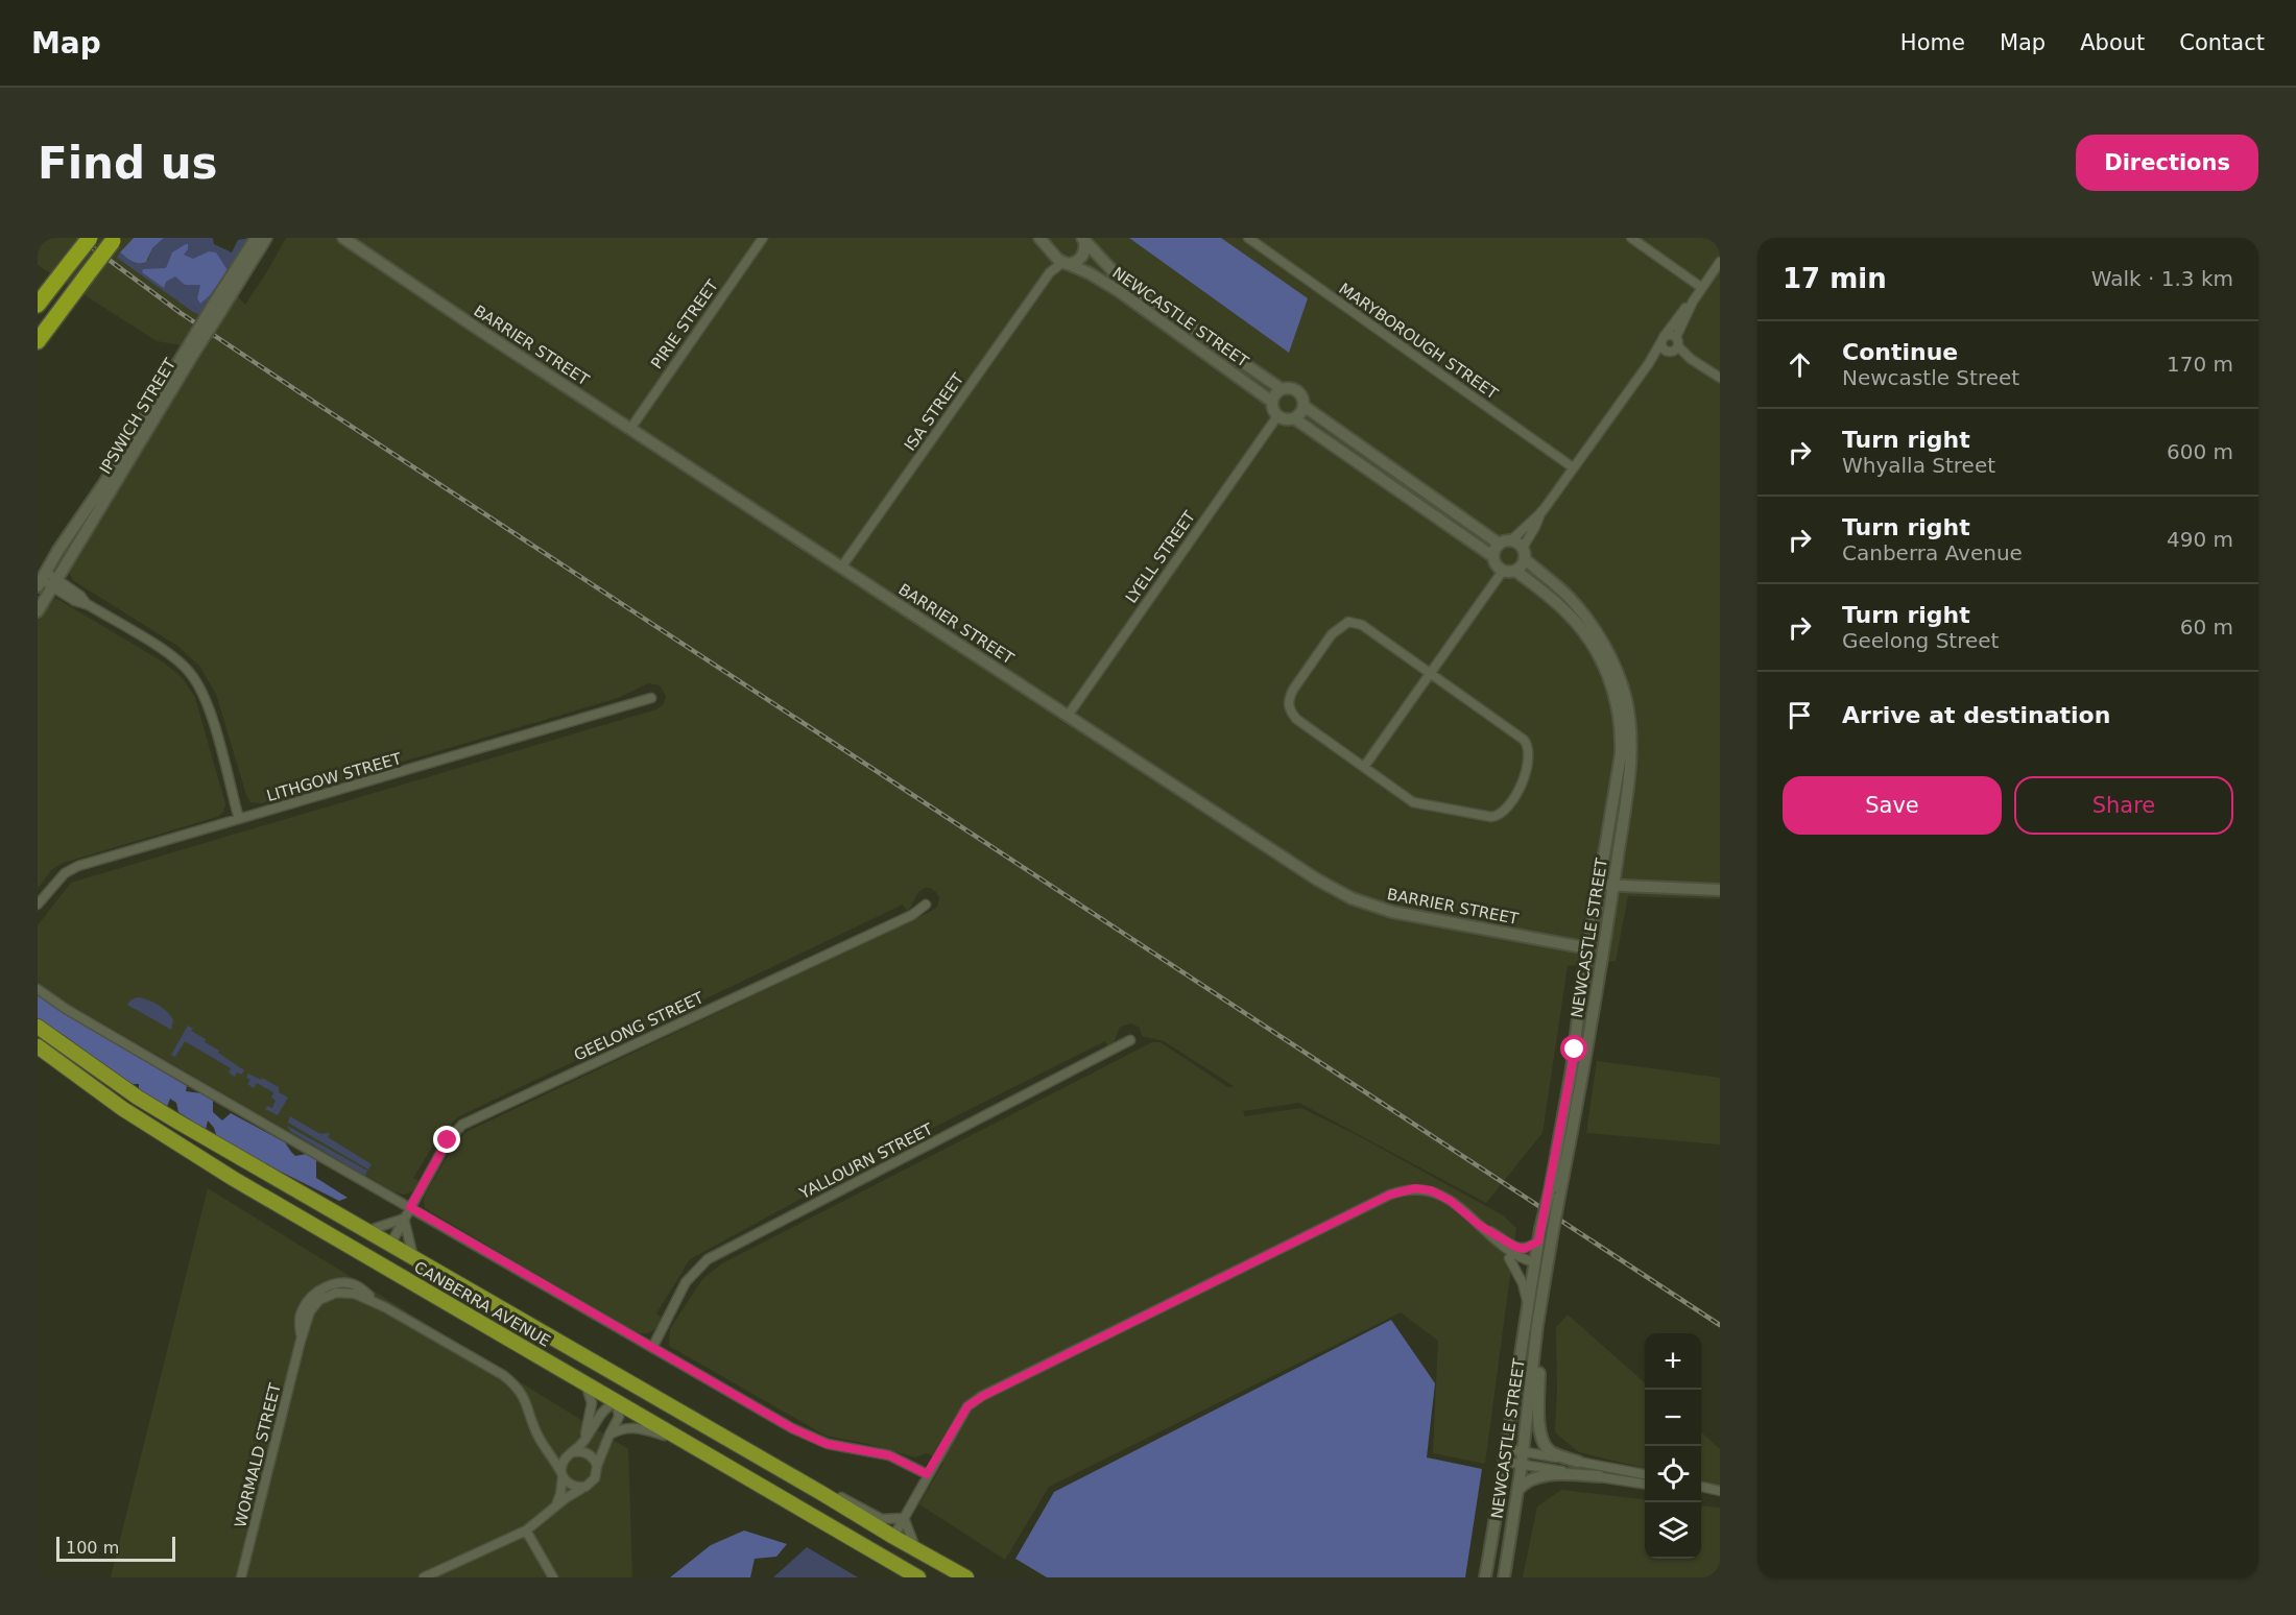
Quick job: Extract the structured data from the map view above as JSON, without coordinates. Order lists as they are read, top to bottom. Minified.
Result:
{"streets":{"highway":["CANBERRA AVENUE"],"main road":["NEWCASTLE STREET","BARRIER STREET","IPSWICH STREET"],"street":["PIRIE STREET","MARYBOROUGH STREET","ISA STREET","LYELL STREET","LITHGOW STREET","GEELONG STREET","YALLOURN STREET","WORMALD STREET"]},"crossings":[["NEWCASTLE STREET","BARRIER STREET"],["NEWCASTLE STREET","ISA STREET"],["NEWCASTLE STREET","LYELL STREET"],["PIRIE STREET","BARRIER STREET"],["BARRIER STREET","ISA STREET"],["BARRIER STREET","LYELL STREET"],["GEELONG STREET","CANBERRA AVENUE"]],"scale_bar":"100 m","page":{"header":"Map","nav":["Home","Map","About","Contact"],"buttons":["Directions",["Save","Share"]],"title":"Find us","heading":["17 min","Walk · 1.3 km"],"list":[["Continue","Newcastle Street","170 m"],["Turn right","Whyalla Street","600 m"],["Turn right","Canberra Avenue","490 m"],["Turn right","Geelong Street","60 m"],"Arrive at destination"],"map_buttons":["+","−"],"scale":"100 m"}}
